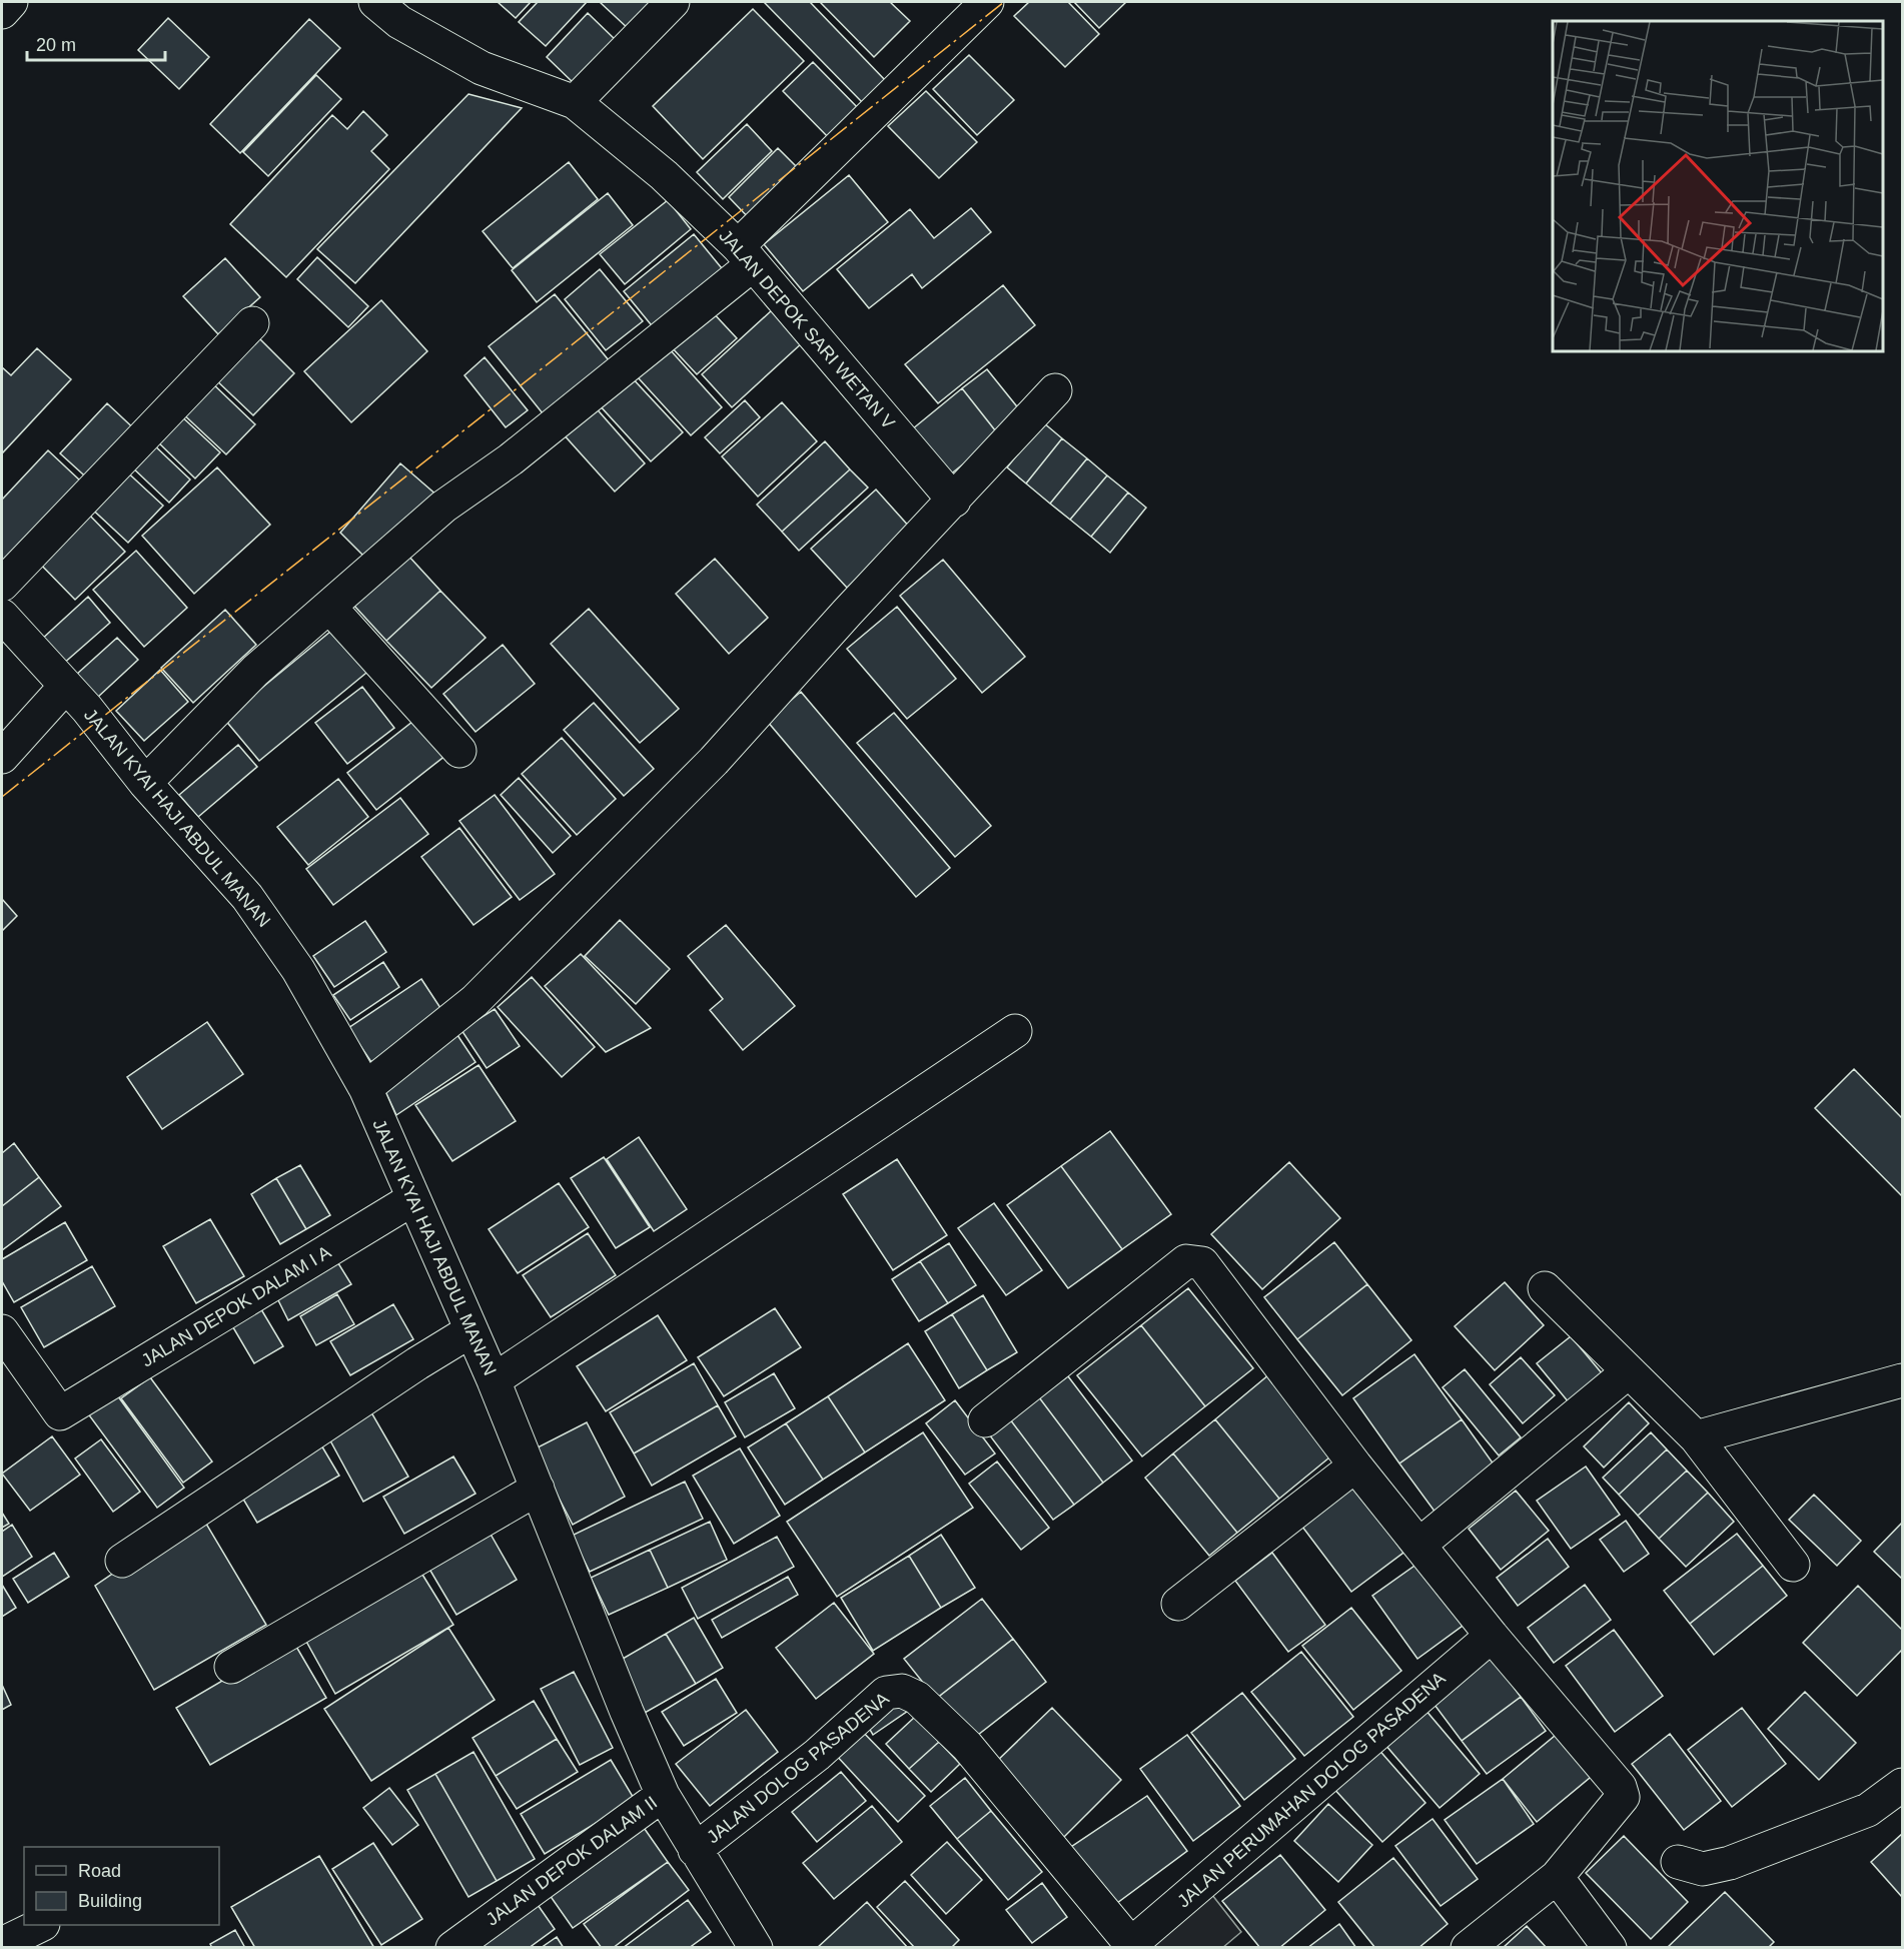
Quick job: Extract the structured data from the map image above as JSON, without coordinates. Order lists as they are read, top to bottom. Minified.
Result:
{"streets":{"street":["JALAN DEPOK SARI WETAN V","JALAN KYAI HAJI ABDUL MANAN","JALAN DEPOK DALAM I A","JALAN DOLOG PASADENA","JALAN PERUMAHAN DOLOG PASADENA","JALAN DEPOK DALAM II"]},"crossings":[["JALAN KYAI HAJI ABDUL MANAN","JALAN DEPOK DALAM I A"],["JALAN KYAI HAJI ABDUL MANAN","JALAN DOLOG PASADENA"],["JALAN KYAI HAJI ABDUL MANAN","JALAN DEPOK DALAM II"],["JALAN DOLOG PASADENA","JALAN PERUMAHAN DOLOG PASADENA"]],"legend":["Road","Building"],"scale_bar":"20 m"}
